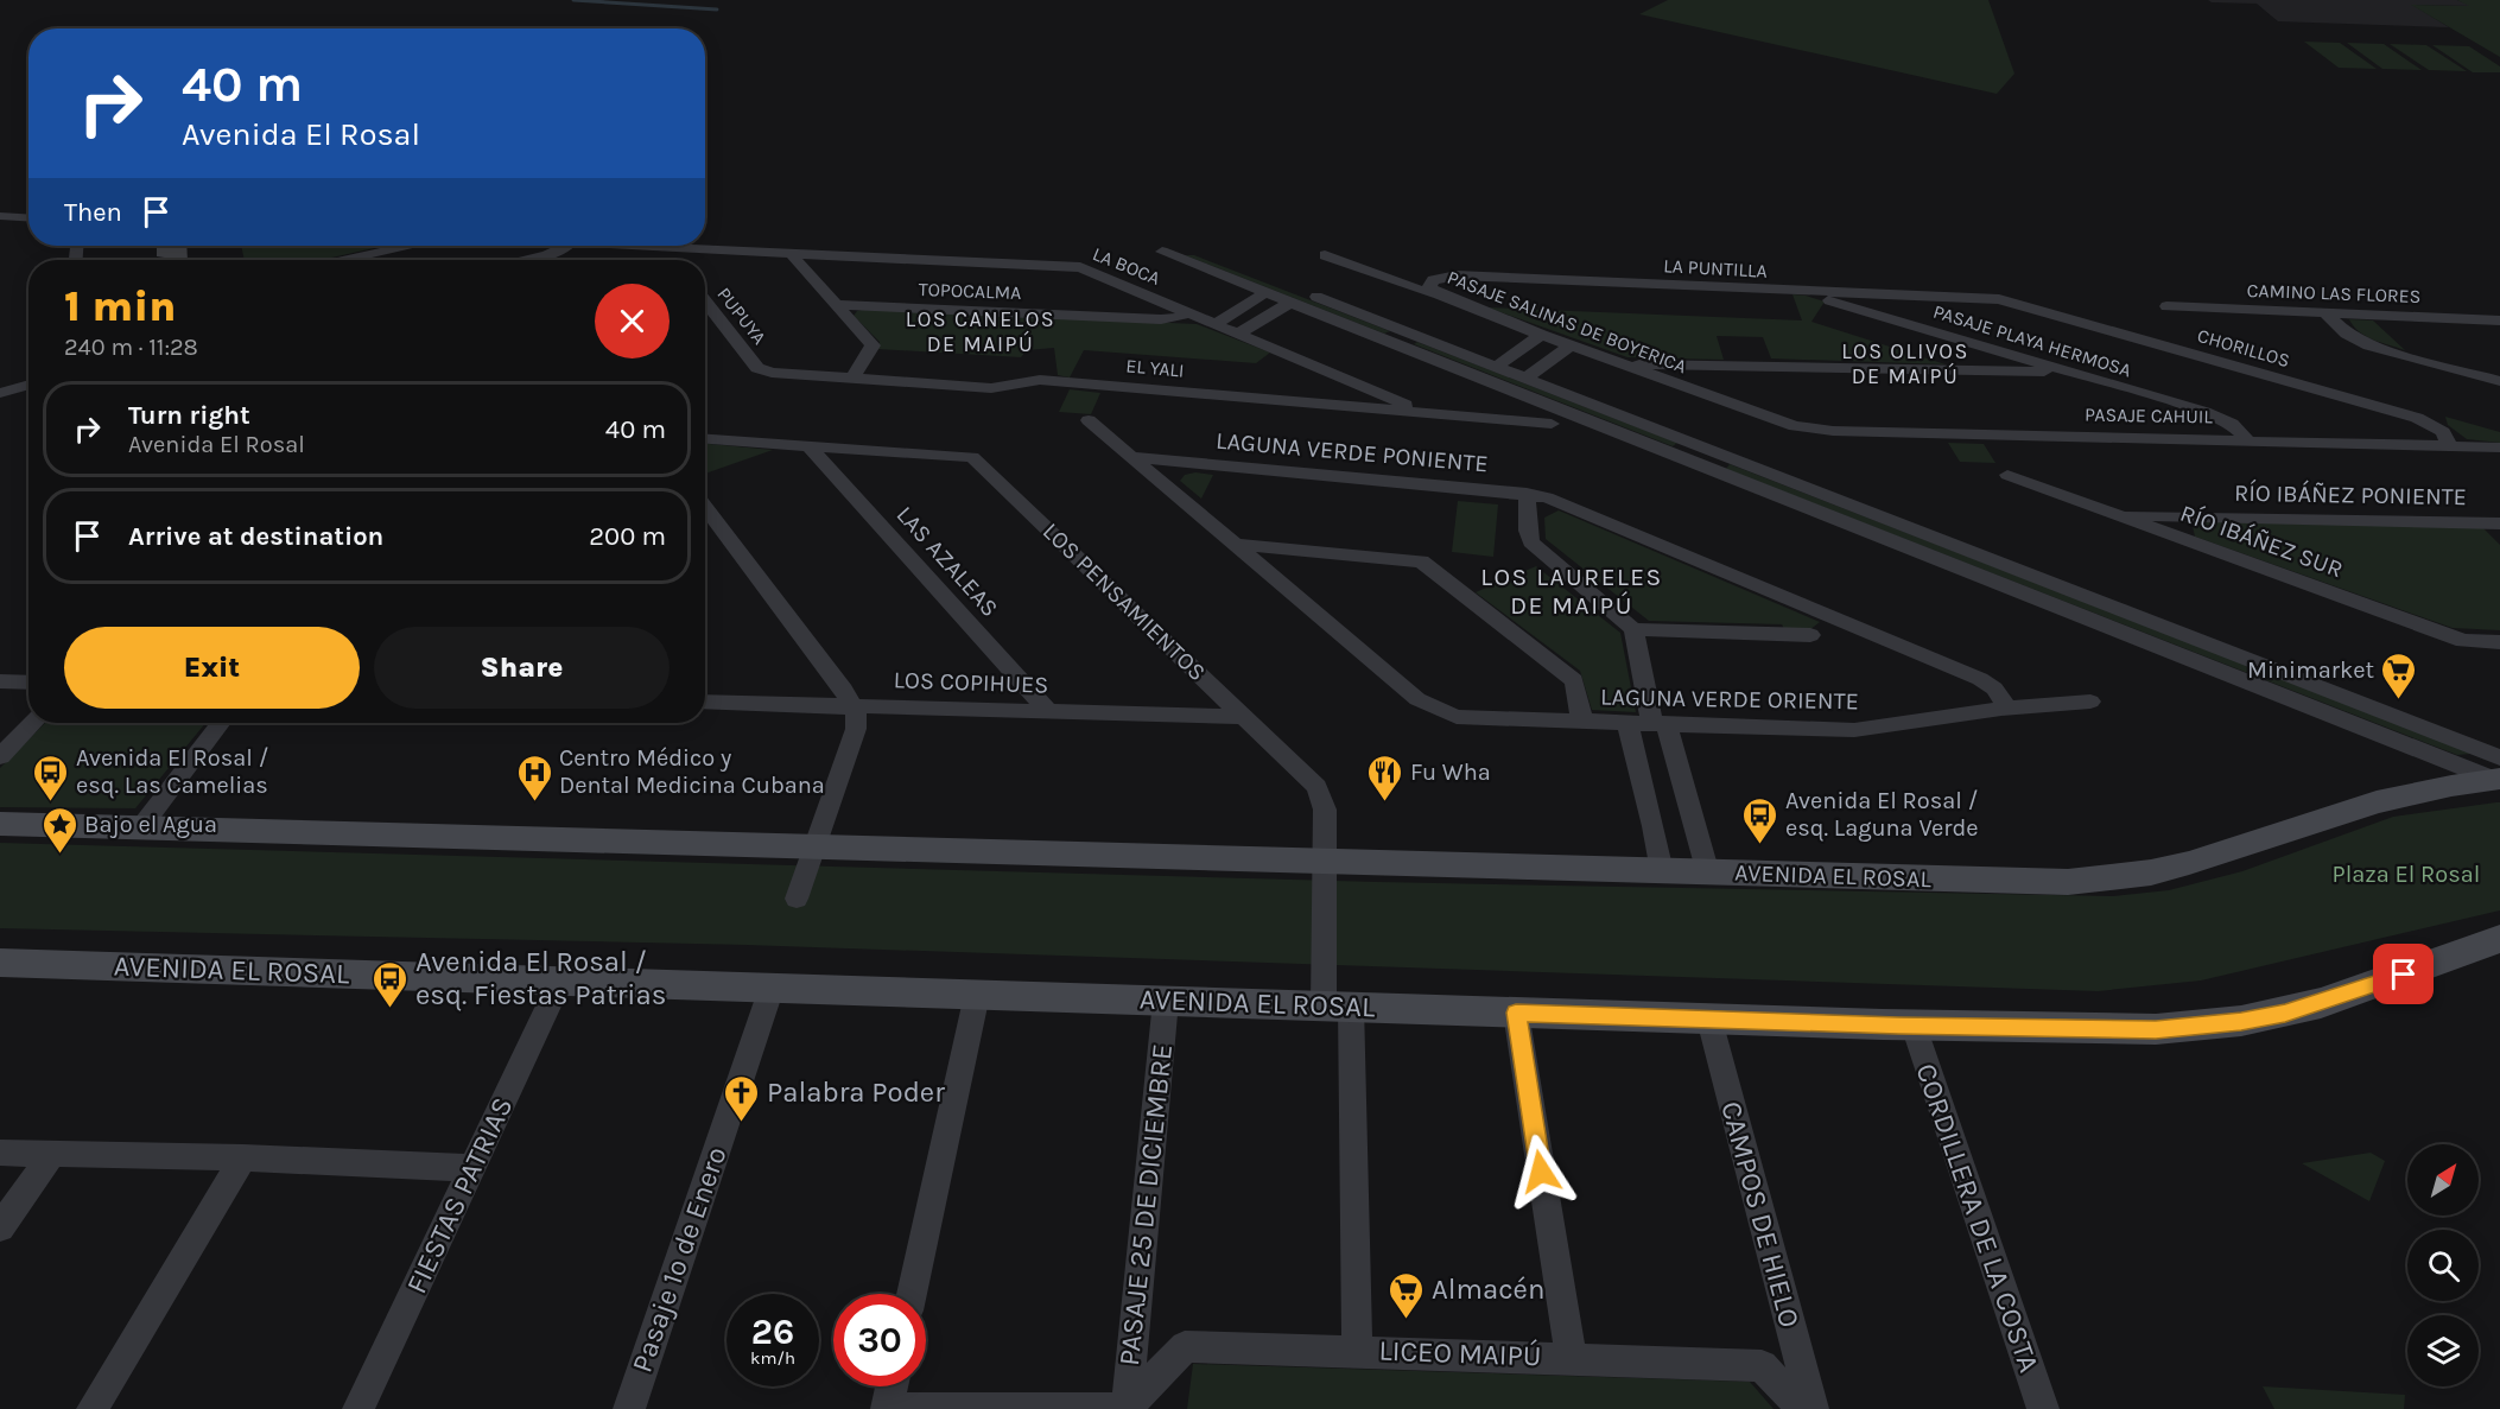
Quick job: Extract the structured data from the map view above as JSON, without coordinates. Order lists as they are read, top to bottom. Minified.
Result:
{"streets":{"street":["LA BOCA","LA PUNTILLA","TOPOCALMA","CAMINO LAS FLORES","PUPUYA","PASAJE SALINAS DE BOYERICA","PASAJE PLAYA HERMOSA","CHORILLOS","EL YALI","PASAJE CAHUIL","LAGUNA VERDE PONIENTE","RÍO IBÁÑEZ PONIENTE","RÍO IBÁÑEZ SUR","LAS AZALEAS","LOS PENSAMIENTOS","LOS COPIHUES","LAGUNA VERDE ORIENTE","AVENIDA EL ROSAL","FIESTAS PATRIAS","PASAJE 25 DE DICIEMBRE","CAMPOS DE HIELO","CORDILLERA DE LA COSTA","Pasaje 1º de Enero","LICEO MAIPÚ"]},"crossings":[["LA BOCA","TOPOCALMA"],["LA BOCA","EL YALI"],["LA PUNTILLA","PASAJE SALINAS DE BOYERICA"],["LA PUNTILLA","PASAJE PLAYA HERMOSA"],["LA PUNTILLA","CHORILLOS"],["PUPUYA","EL YALI"],["PASAJE SALINAS DE BOYERICA","PASAJE CAHUIL"],["PASAJE PLAYA HERMOSA","PASAJE CAHUIL"],["CHORILLOS","PASAJE CAHUIL"],["LAGUNA VERDE PONIENTE","LAGUNA VERDE ORIENTE"],["RÍO IBÁÑEZ PONIENTE","RÍO IBÁÑEZ SUR"],["LAS AZALEAS","LOS PENSAMIENTOS"],["LAS AZALEAS","LOS COPIHUES"],["LOS PENSAMIENTOS","LOS COPIHUES"],["LOS PENSAMIENTOS","AVENIDA EL ROSAL"],["LOS PENSAMIENTOS","LICEO MAIPÚ"],["AVENIDA EL ROSAL","FIESTAS PATRIAS"],["AVENIDA EL ROSAL","PASAJE 25 DE DICIEMBRE"],["AVENIDA EL ROSAL","CAMPOS DE HIELO"],["AVENIDA EL ROSAL","CORDILLERA DE LA COSTA"],["AVENIDA EL ROSAL","Pasaje 1º de Enero"],["PASAJE 25 DE DICIEMBRE","LICEO MAIPÚ"]],"districts":["LOS CANELOS DE MAIPÚ","LOS OLIVOS DE MAIPÚ","LOS LAURELES DE MAIPÚ"],"parks":["Plaza El Rosal"],"places":{"supermarket":["Minimarket","Almacén"],"bus stop":["Avenida El Rosal / esq. Las Camelias","Avenida El Rosal / esq. Laguna Verde","Avenida El Rosal / esq. Fiestas Patrias"],"hospital":["Centro Médico y Dental Medicina Cubana"],"restaurant":["Fu Wha"],"place":["Bajo el Agua"],"church":["Palabra Poder"]},"north":"top right","page":{"turn":["40 m","Avenida El Rosal"],"then":"Then","heading":["1 min","240 m · 11:28"],"list":[{"name":"Turn right","note":"Avenida El Rosal","value":"40 m"},{"name":"Arrive at destination","value":"200 m"}],"buttons":["Exit","Share"],"speed":"26 km/h","limit":"30"}}
